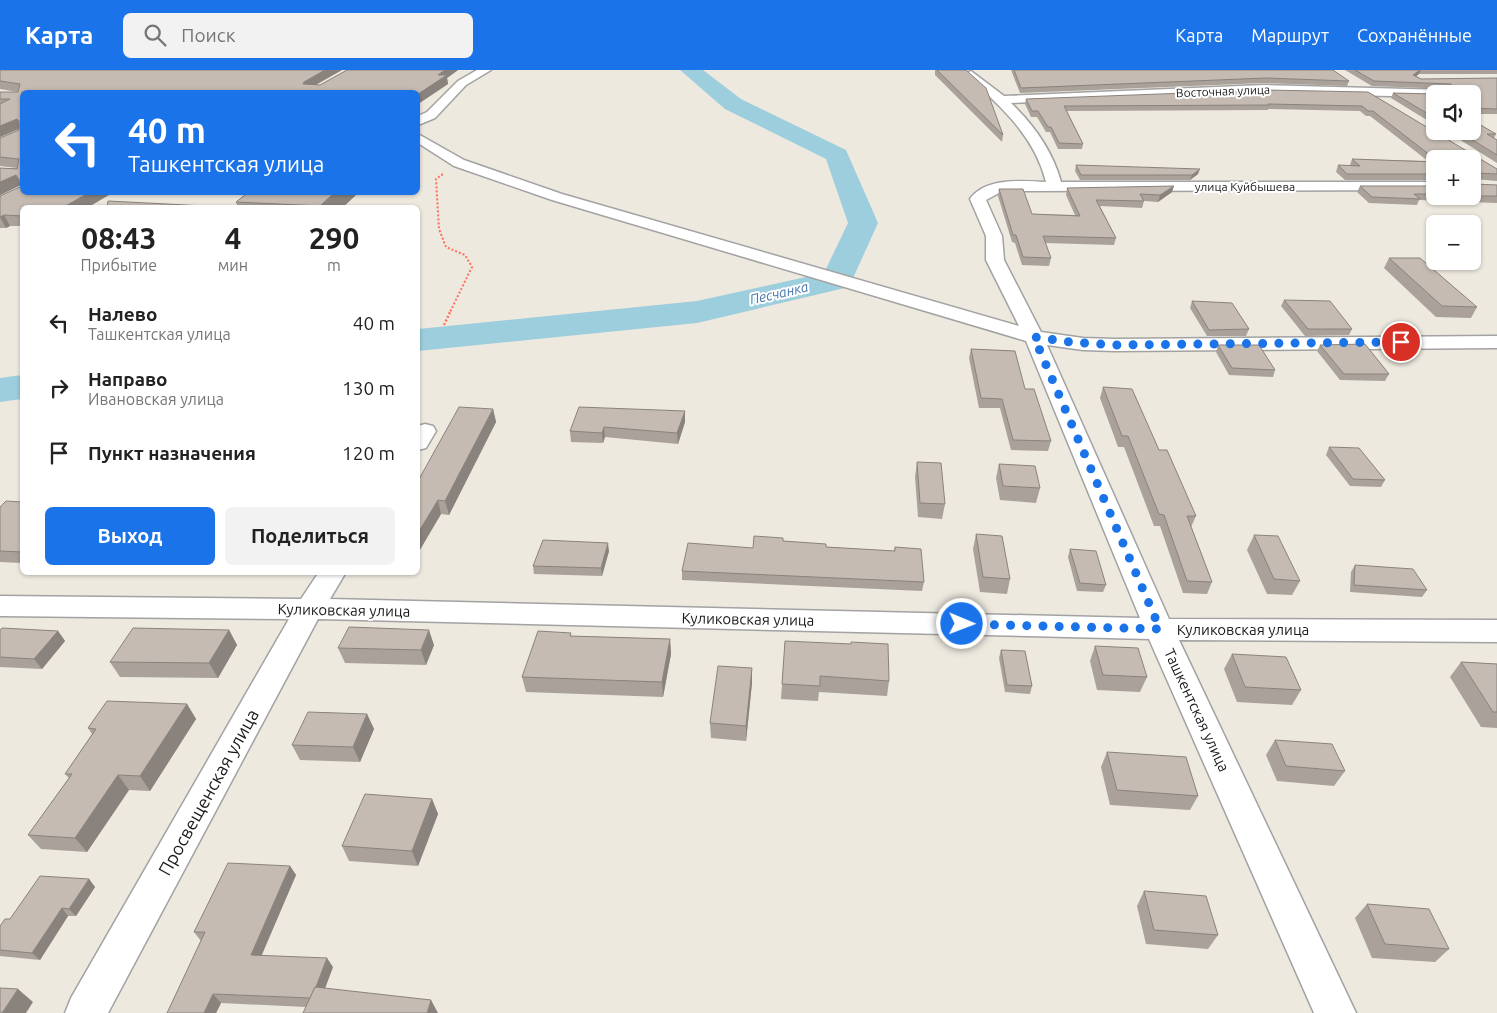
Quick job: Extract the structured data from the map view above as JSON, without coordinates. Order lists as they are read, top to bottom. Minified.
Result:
{"streets":{"street":["Восточная улица","улица Куйбышева","Куликовская улица","Ташкентская улица","Просвещенская улица"]},"crossings":[["улица Куйбышева","Ташкентская улица"],["Куликовская улица","Ташкентская улица"],["Куликовская улица","Просвещенская улица"]],"water":["Песчанка"],"page":{"header":"Карта","search":"Поиск","nav":["Карта","Маршрут","Сохранённые"],"map_buttons":["+","−"],"turn":["40 m","Ташкентская улица"],"eta":["08:43","Прибытие","4","мин","290","m"],"list":[{"name":"Налево","note":"Ташкентская улица","value":"40 m"},{"name":"Направо","note":"Ивановская улица","value":"130 m"},{"name":"Пункт назначения","value":"120 m"}],"buttons":["Выход","Поделиться"]}}
